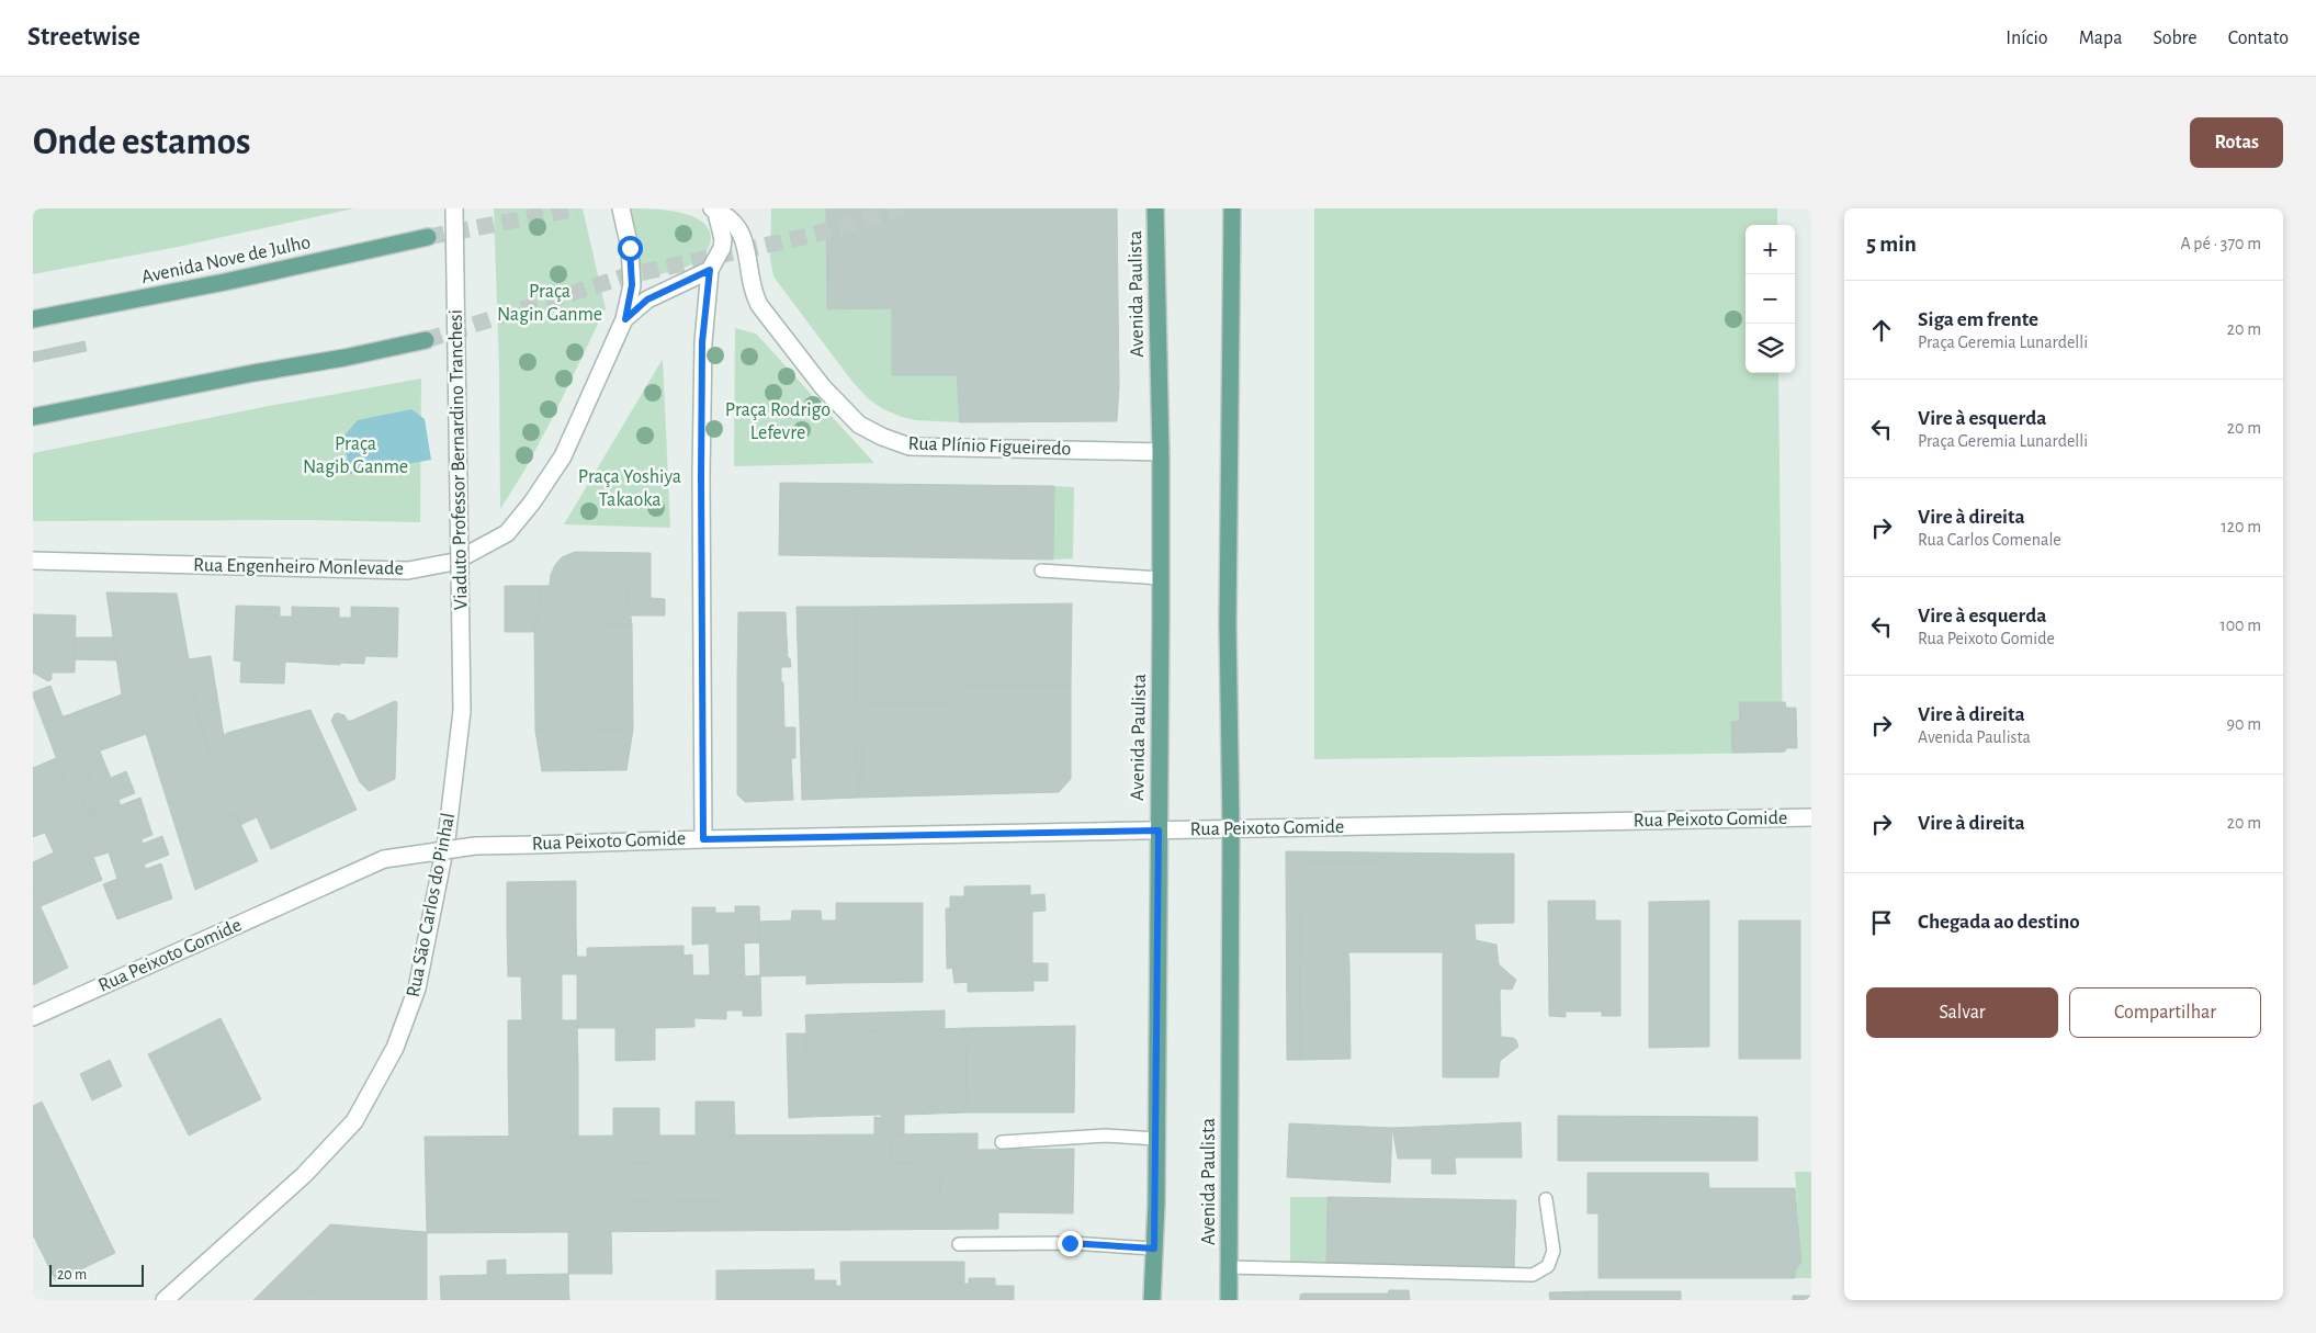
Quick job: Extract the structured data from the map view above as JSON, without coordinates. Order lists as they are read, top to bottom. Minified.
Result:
{"streets":{"main road":["Avenida Nove de Julho","Avenida Paulista"],"street":["Rua Plínio Figueiredo","Viaduto Professor Bernardino Tranchesi","Rua Engenheiro Monlevade","Rua Peixoto Gomide","Rua São Carlos do Pinhal"]},"crossings":[["Avenida Paulista","Rua Plínio Figueiredo"],["Avenida Paulista","Rua Peixoto Gomide"],["Viaduto Professor Bernardino Tranchesi","Rua São Carlos do Pinhal"]],"parks":["Praça Nagin Ganme","Praça Rodrigo Lefevre","Praça Nagib Ganme","Praça Yoshiya Takaoka"],"scale_bar":"20 m","page":{"header":"Streetwise","nav":["Início","Mapa","Sobre","Contato"],"buttons":["Rotas",["Salvar","Compartilhar"]],"title":"Onde estamos","heading":["5 min","A pé · 370 m"],"map_buttons":["+","−"],"list":[["Siga em frente","Praça Geremia Lunardelli","20 m"],["Vire à esquerda","Praça Geremia Lunardelli","20 m"],["Vire à direita","Rua Carlos Comenale","120 m"],["Vire à esquerda","Rua Peixoto Gomide","100 m"],["Vire à direita","Avenida Paulista","90 m"],["Vire à direita","20 m"],"Chegada ao destino"],"scale":"20 m"}}
